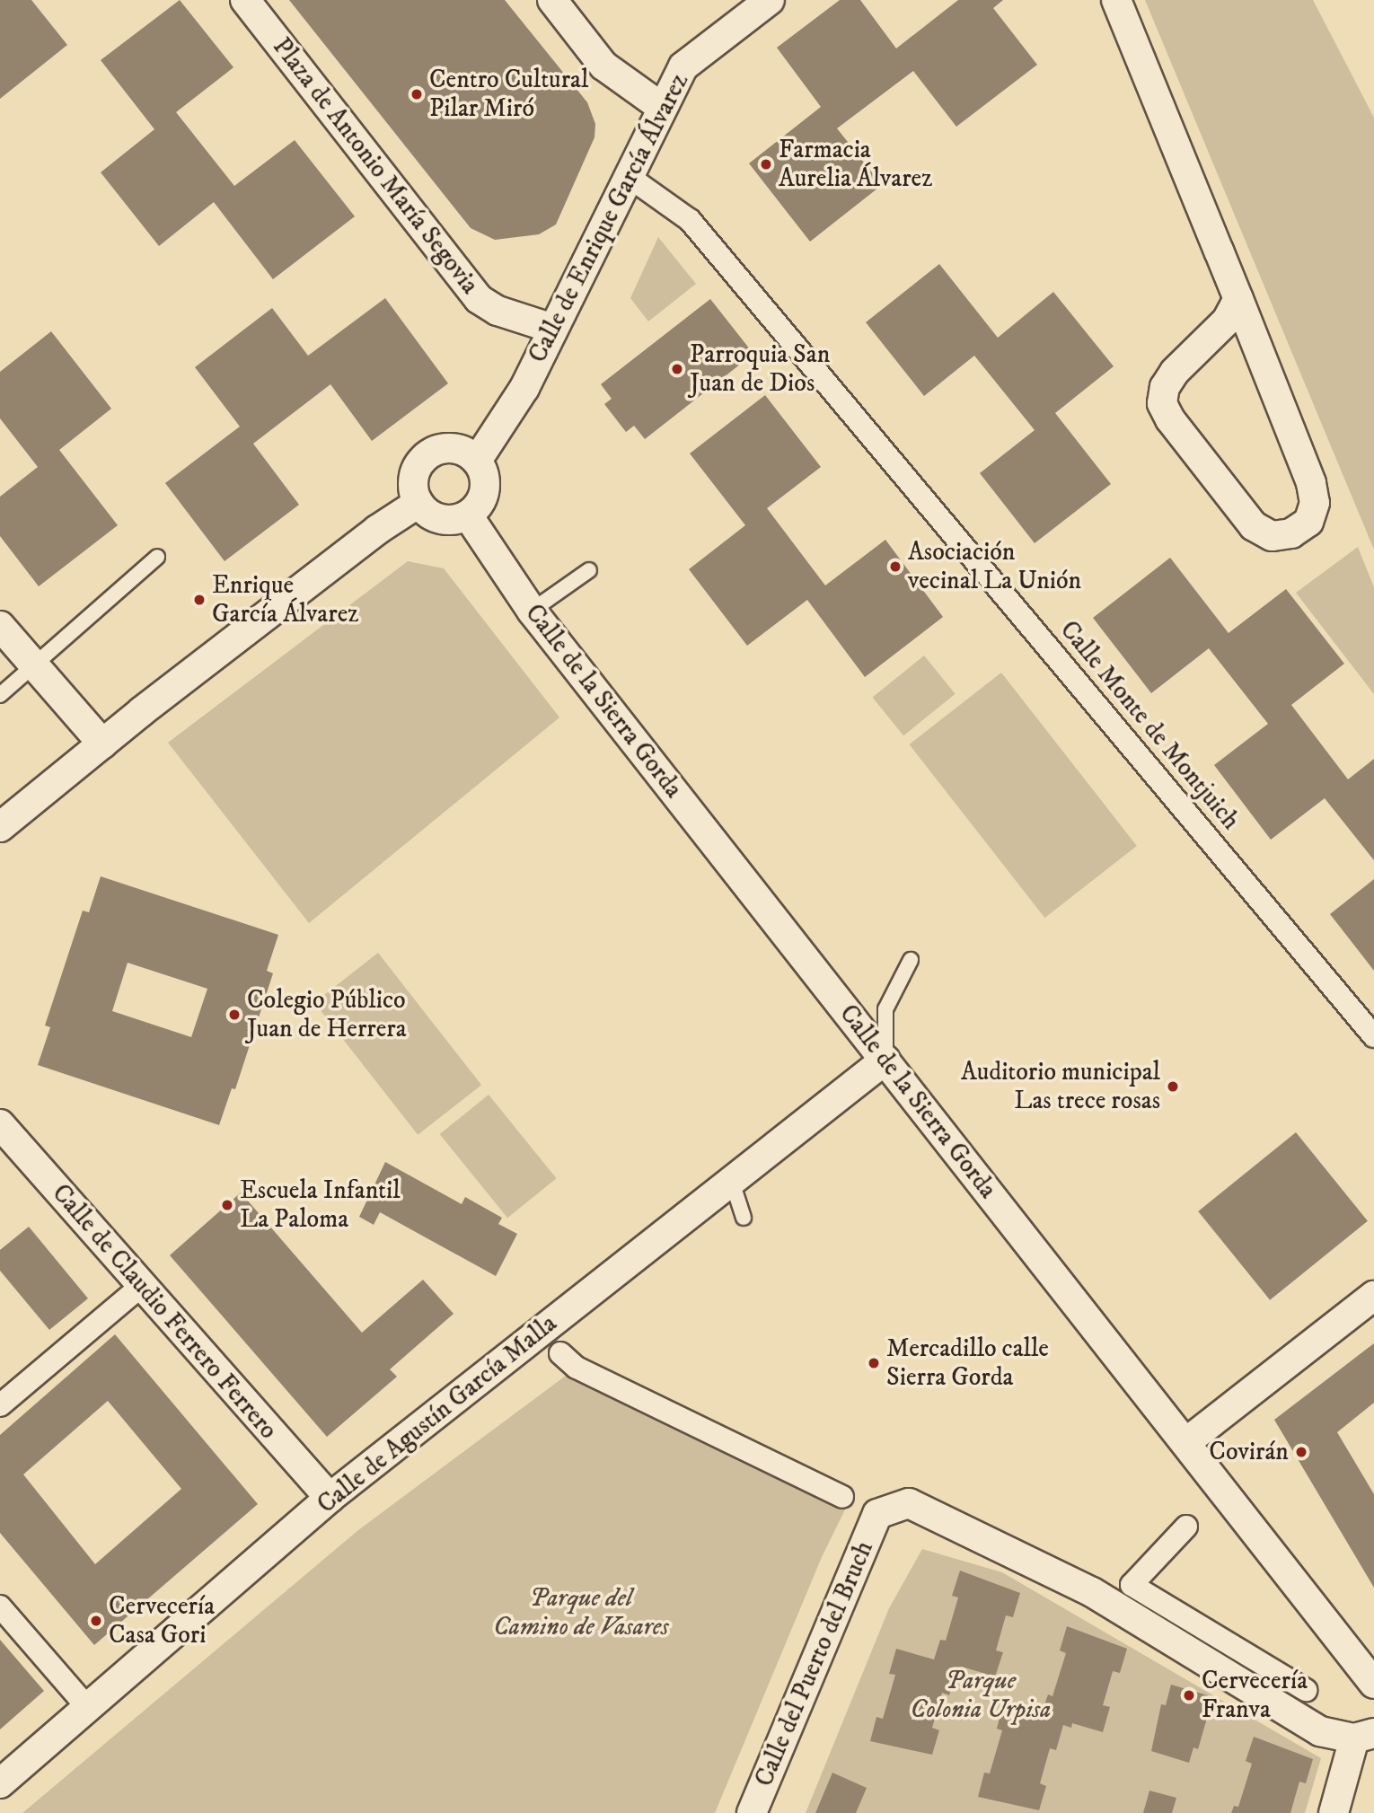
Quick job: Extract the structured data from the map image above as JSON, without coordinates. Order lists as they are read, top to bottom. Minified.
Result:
{"streets":{"street":["Plaza de Antonio María Segovia","Calle de Enrique García Álvarez","Calle de la Sierra Gorda","Calle Monte de Montjuich","Calle de Claudio Ferrero Ferrero","Calle de Agustín García Malla","Calle del Puerto del Bruch"]},"crossings":[["Plaza de Antonio María Segovia","Calle de Enrique García Álvarez"],["Calle de Enrique García Álvarez","Calle de la Sierra Gorda"],["Calle de Enrique García Álvarez","Calle Monte de Montjuich"],["Calle de la Sierra Gorda","Calle de Agustín García Malla"],["Calle de Claudio Ferrero Ferrero","Calle de Agustín García Malla"]],"parks":["Parque del Camino de Vasares","Parque Colonia Urpisa"],"places":["Centro Cultural Pilar Miró","Farmacia Aurelia Álvarez","Parroquia San Juan de Dios","Asociación vecinal La Unión","Enrique García Álvarez","Colegio Público Juan de Herrera","Auditorio municipal Las trece rosas","Escuela Infantil La Paloma","Mercadillo calle Sierra Gorda","Covirán","Cervecería Casa Gori","Cervecería Franva"]}
